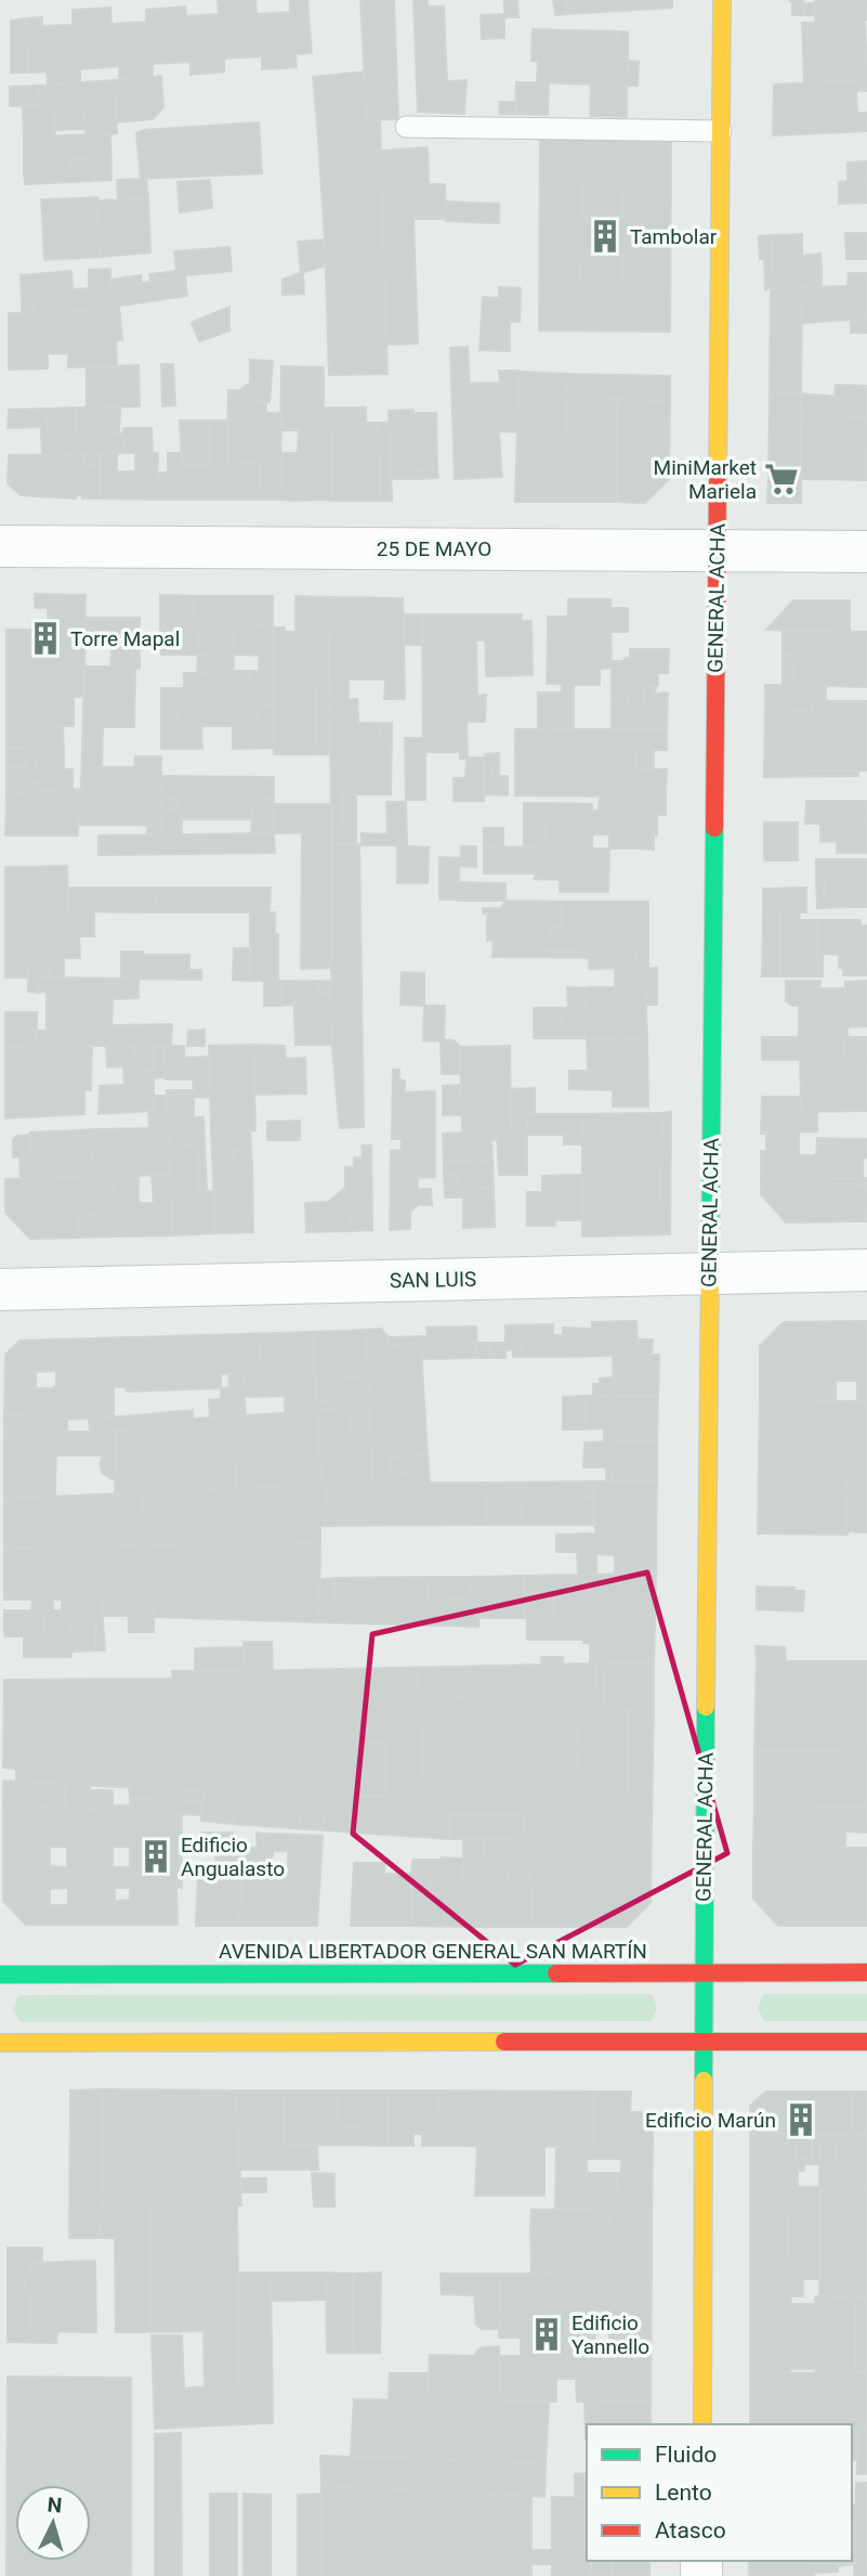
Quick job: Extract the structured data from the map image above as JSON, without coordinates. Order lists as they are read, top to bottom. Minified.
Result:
{"streets":{"street":["25 DE MAYO","GENERAL ACHA","SAN LUIS","AVENIDA LIBERTADOR GENERAL SAN MARTÍN"]},"crossings":[["25 DE MAYO","GENERAL ACHA"],["GENERAL ACHA","SAN LUIS"],["GENERAL ACHA","AVENIDA LIBERTADOR GENERAL SAN MARTÍN"]],"places":{"building":["Tambolar","Torre Mapal","Edificio Angualasto","Edificio Marún","Edificio Yannello"],"supermarket":["MiniMarket Mariela"]},"legend":["Fluido","Lento","Atasco"],"north":"top"}
